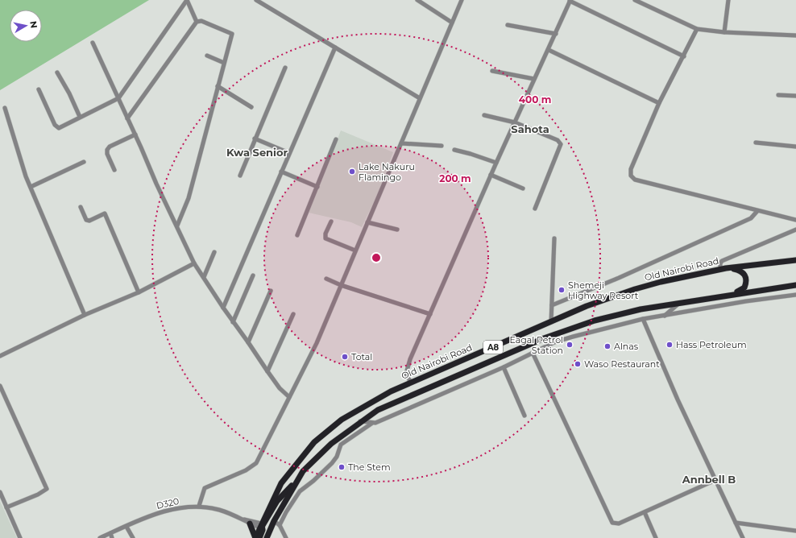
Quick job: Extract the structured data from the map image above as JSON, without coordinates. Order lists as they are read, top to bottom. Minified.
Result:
{"streets":{"highway":["Old Nairobi Road","A8"],"street":["D320"]},"crossings":[["Old Nairobi Road","D320"]],"districts":["Sahota","Kwa Senior","Annbell B"],"places":["Lake Nakuru Flamingo","Shemeji Highway Resort","Eagal Petrol Station","Hass Petroleum","Alnas","Total","Waso Restaurant","The Stem"],"north":"right","rings":["400 m","200 m"]}
